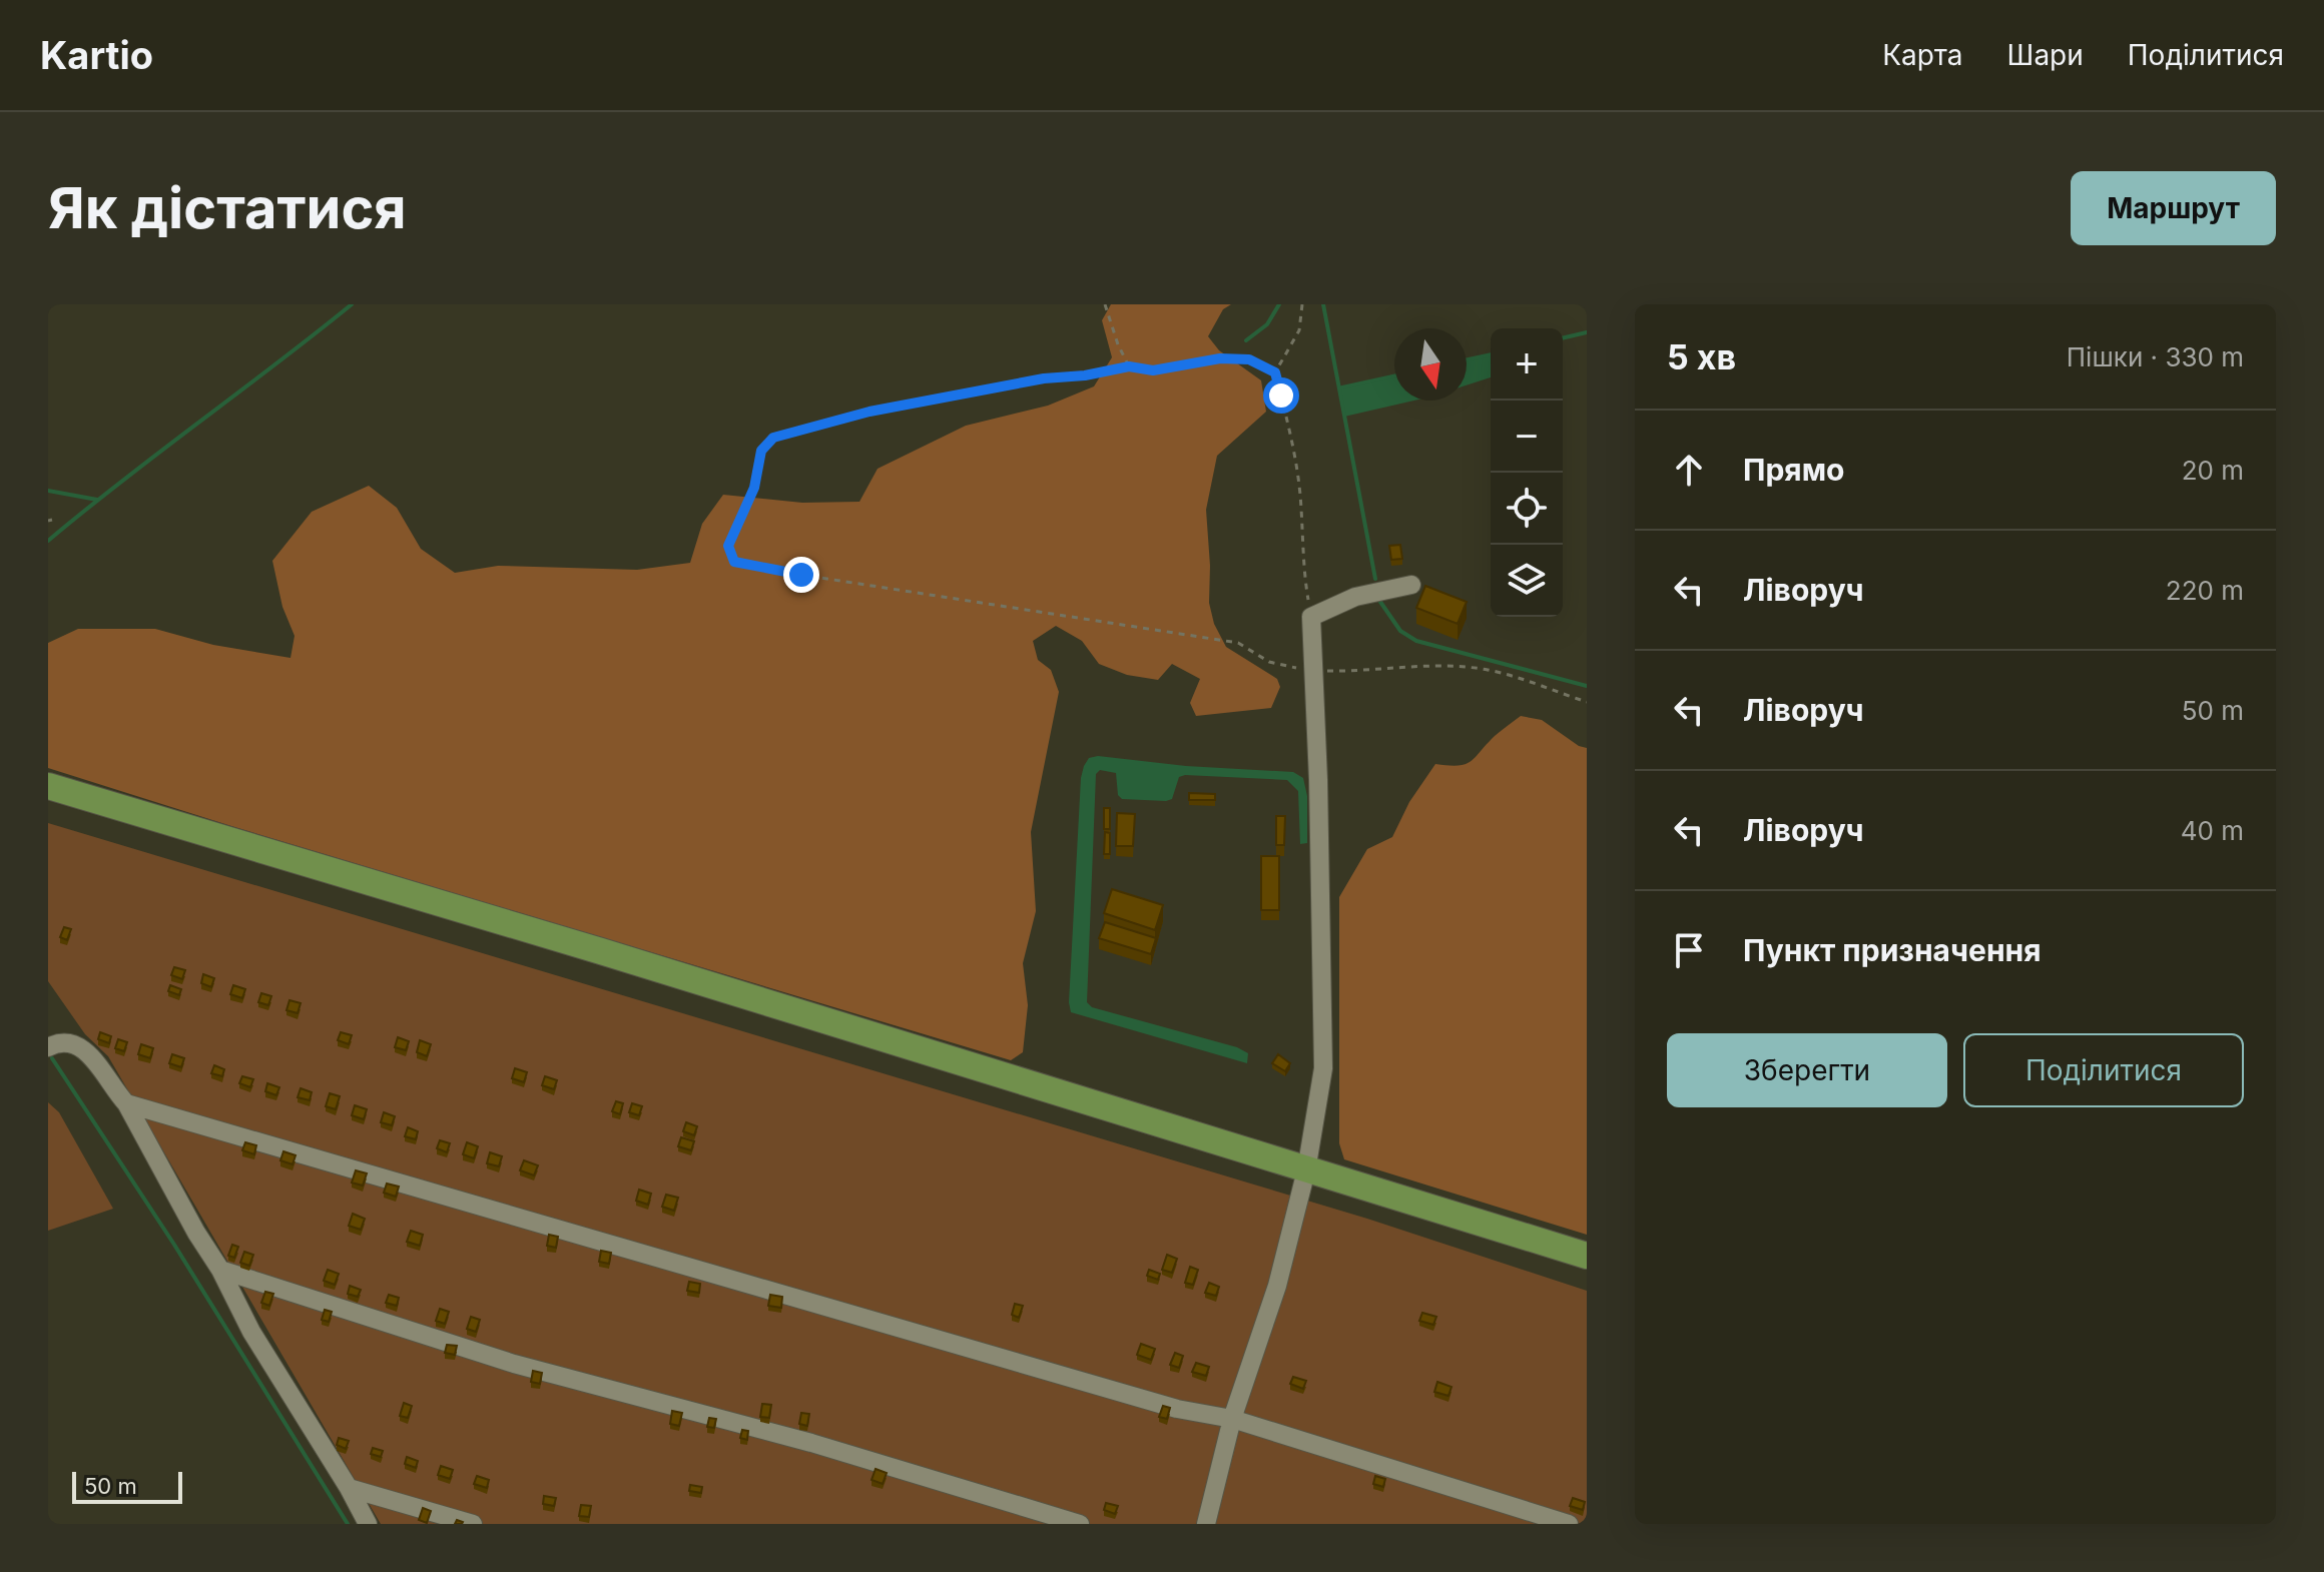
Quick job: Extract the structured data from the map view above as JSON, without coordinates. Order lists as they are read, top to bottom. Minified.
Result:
{"scale_bar":"50 m","north":"bottom","page":{"header":"Kartio","nav":["Карта","Шари","Поділитися"],"buttons":["Маршрут",["Зберегти","Поділитися"]],"title":"Як дістатися","heading":["5 хв","Пішки · 330 m"],"map_buttons":["+","−"],"list":[["Прямо","20 m"],["Ліворуч","220 m"],["Ліворуч","50 m"],["Ліворуч","40 m"],"Пункт призначення"],"scale":"50 m"}}
